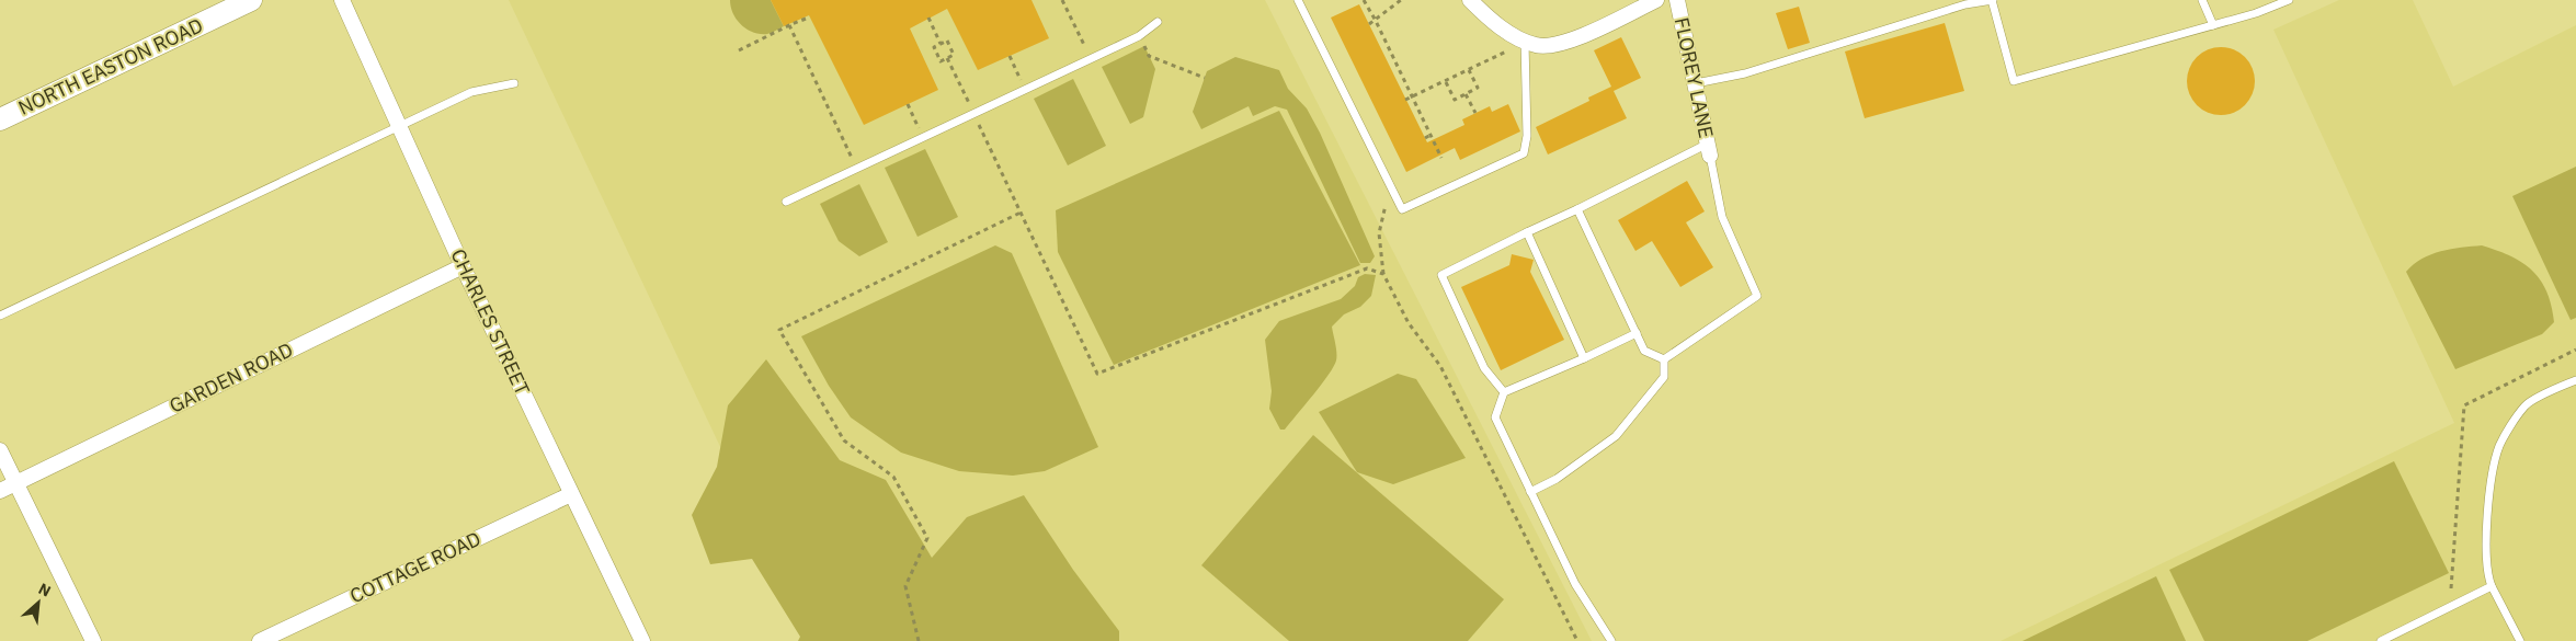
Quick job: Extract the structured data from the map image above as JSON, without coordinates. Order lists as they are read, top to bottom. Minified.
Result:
{"streets":{"main road":["NORTH EASTON ROAD"],"street":["FLOREY LANE","CHARLES STREET","GARDEN ROAD","COTTAGE ROAD"]},"crossings":[["CHARLES STREET","GARDEN ROAD"],["CHARLES STREET","COTTAGE ROAD"]],"north":"top right"}
